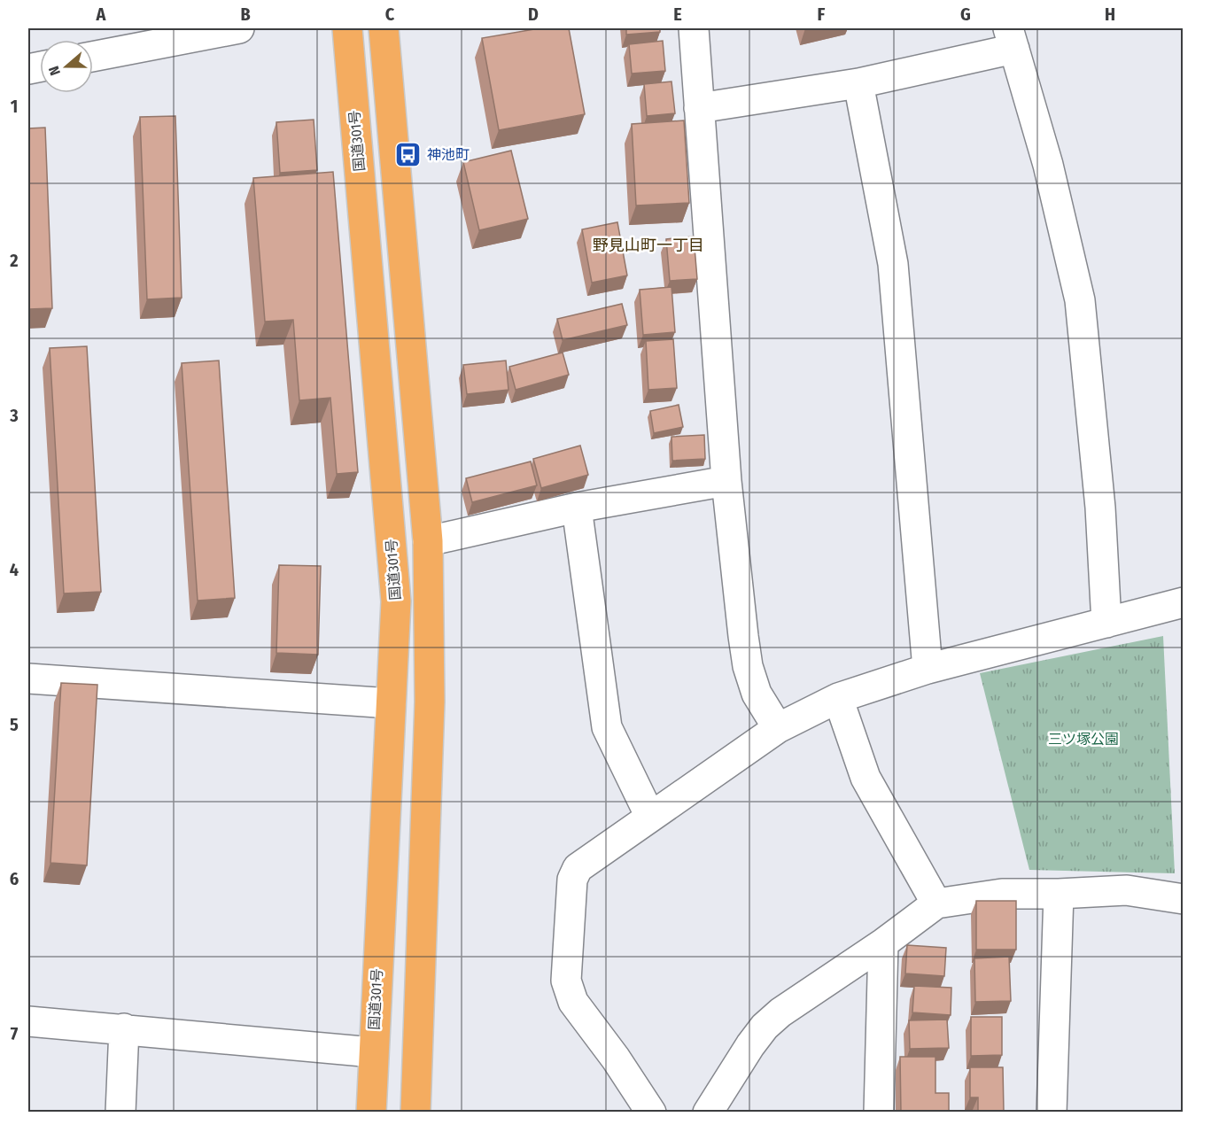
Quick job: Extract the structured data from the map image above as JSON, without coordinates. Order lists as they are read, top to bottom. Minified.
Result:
{"streets":{"highway":["国道301号"]},"districts":["野見山町一丁目"],"parks":["三ツ塚公園"],"places":{"bus stop":["神池町"]},"north":"left","grid":{"columns":["A","B","C","D","E","F","G","H"],"rows":["1","2","3","4","5","6","7"]}}
